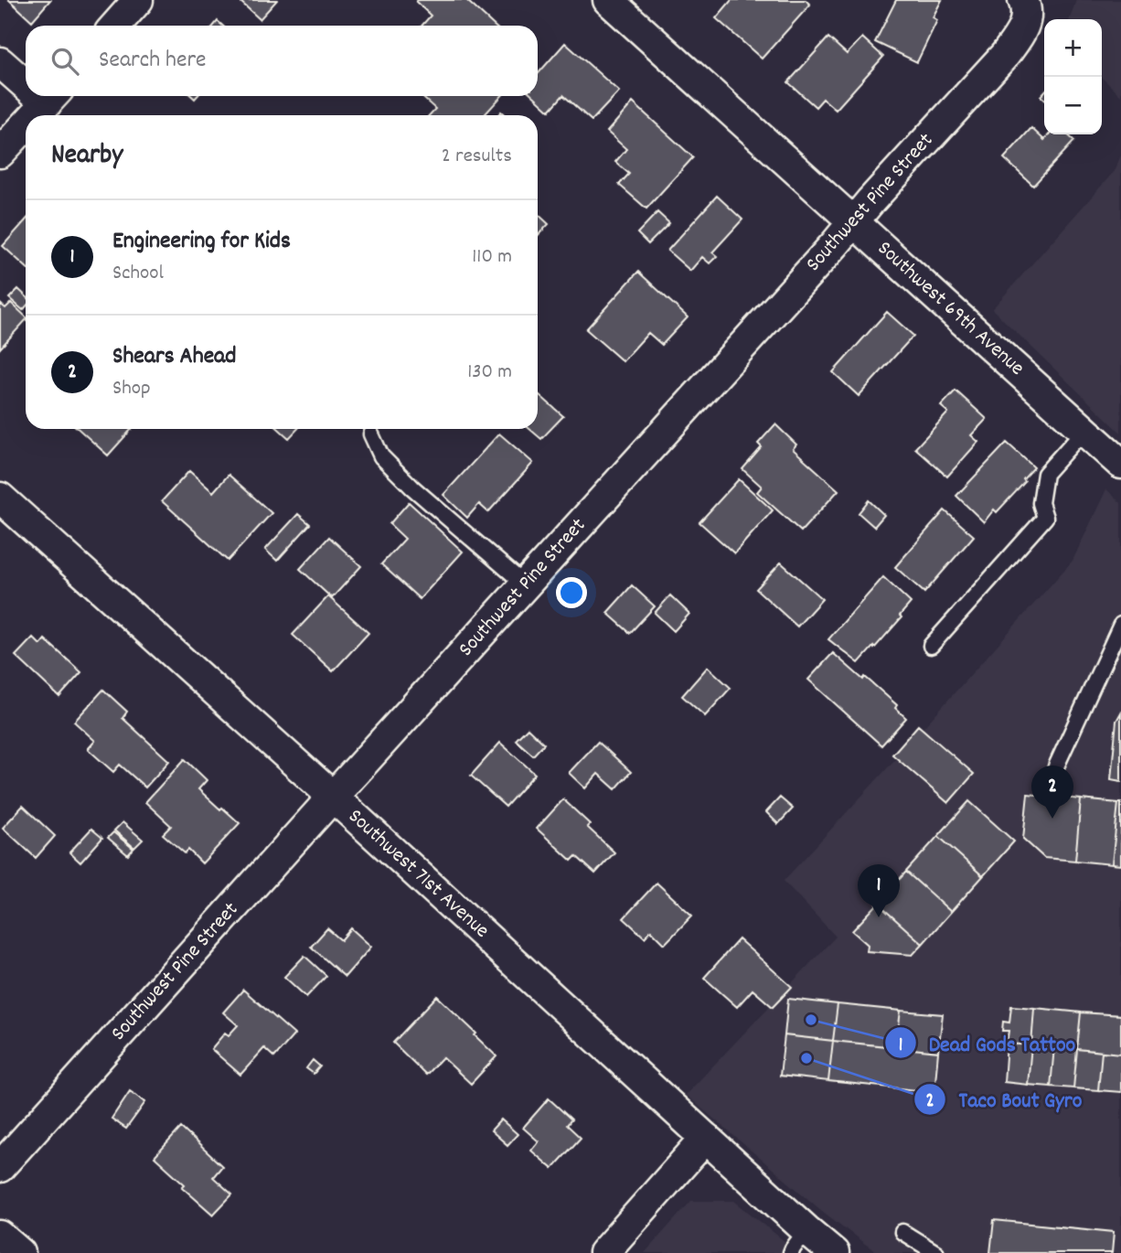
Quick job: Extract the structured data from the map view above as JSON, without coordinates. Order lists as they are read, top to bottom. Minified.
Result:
{"streets":{"street":["Southwest Pine Street","Southwest 69th Avenue","Southwest 71st Avenue"]},"crossings":[["Southwest Pine Street","Southwest 69th Avenue"],["Southwest Pine Street","Southwest 71st Avenue"]],"places":["Dead Gods Tattoo","Taco Bout Gyro"],"page":{"map_buttons":["+","−"],"search":"Search here","heading":["Nearby","2 results"],"list":[{"mark":"1","name":"Engineering for Kids","note":"School","value":"110 m"},{"mark":"2","name":"Shears Ahead","note":"Shop","value":"130 m"}],"pins":["2","1"]}}
